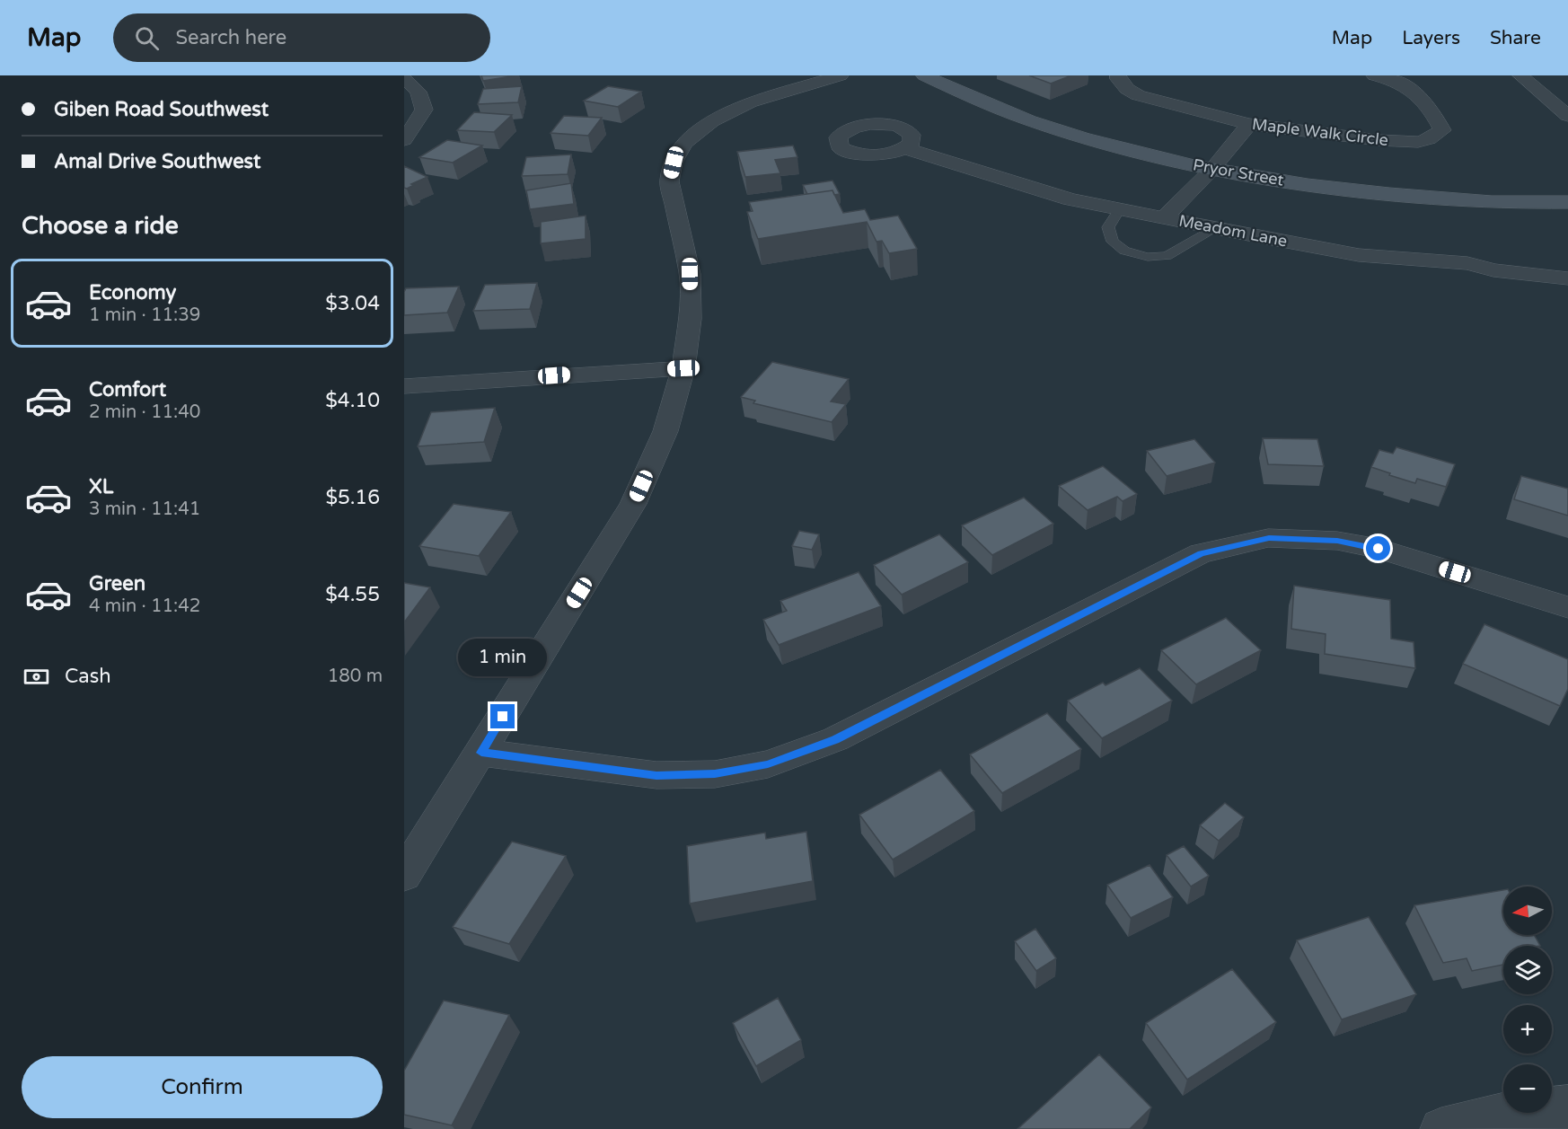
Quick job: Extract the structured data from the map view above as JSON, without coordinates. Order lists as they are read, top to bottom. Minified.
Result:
{"streets":{"main road":["Pryor Street"],"street":["Maple Walk Circle","Meadom Lane"]},"north":"left","page":{"header":"Map","search":"Search here","nav":["Map","Layers","Share"],"banner":["Giben Road Southwest","Amal Drive Southwest"],"heading":"Choose a ride","list":[{"name":"Economy","note":"1 min · 11:39","value":"$3.04"},{"name":"Comfort","note":"2 min · 11:40","value":"$4.10"},{"name":"XL","note":"3 min · 11:41","value":"$5.16"},{"name":"Green","note":"4 min · 11:42","value":"$4.55"}],"bubble":"1 min","pay":["Cash","180 m"],"map_buttons":["+","−"],"buttons":"Confirm"}}
